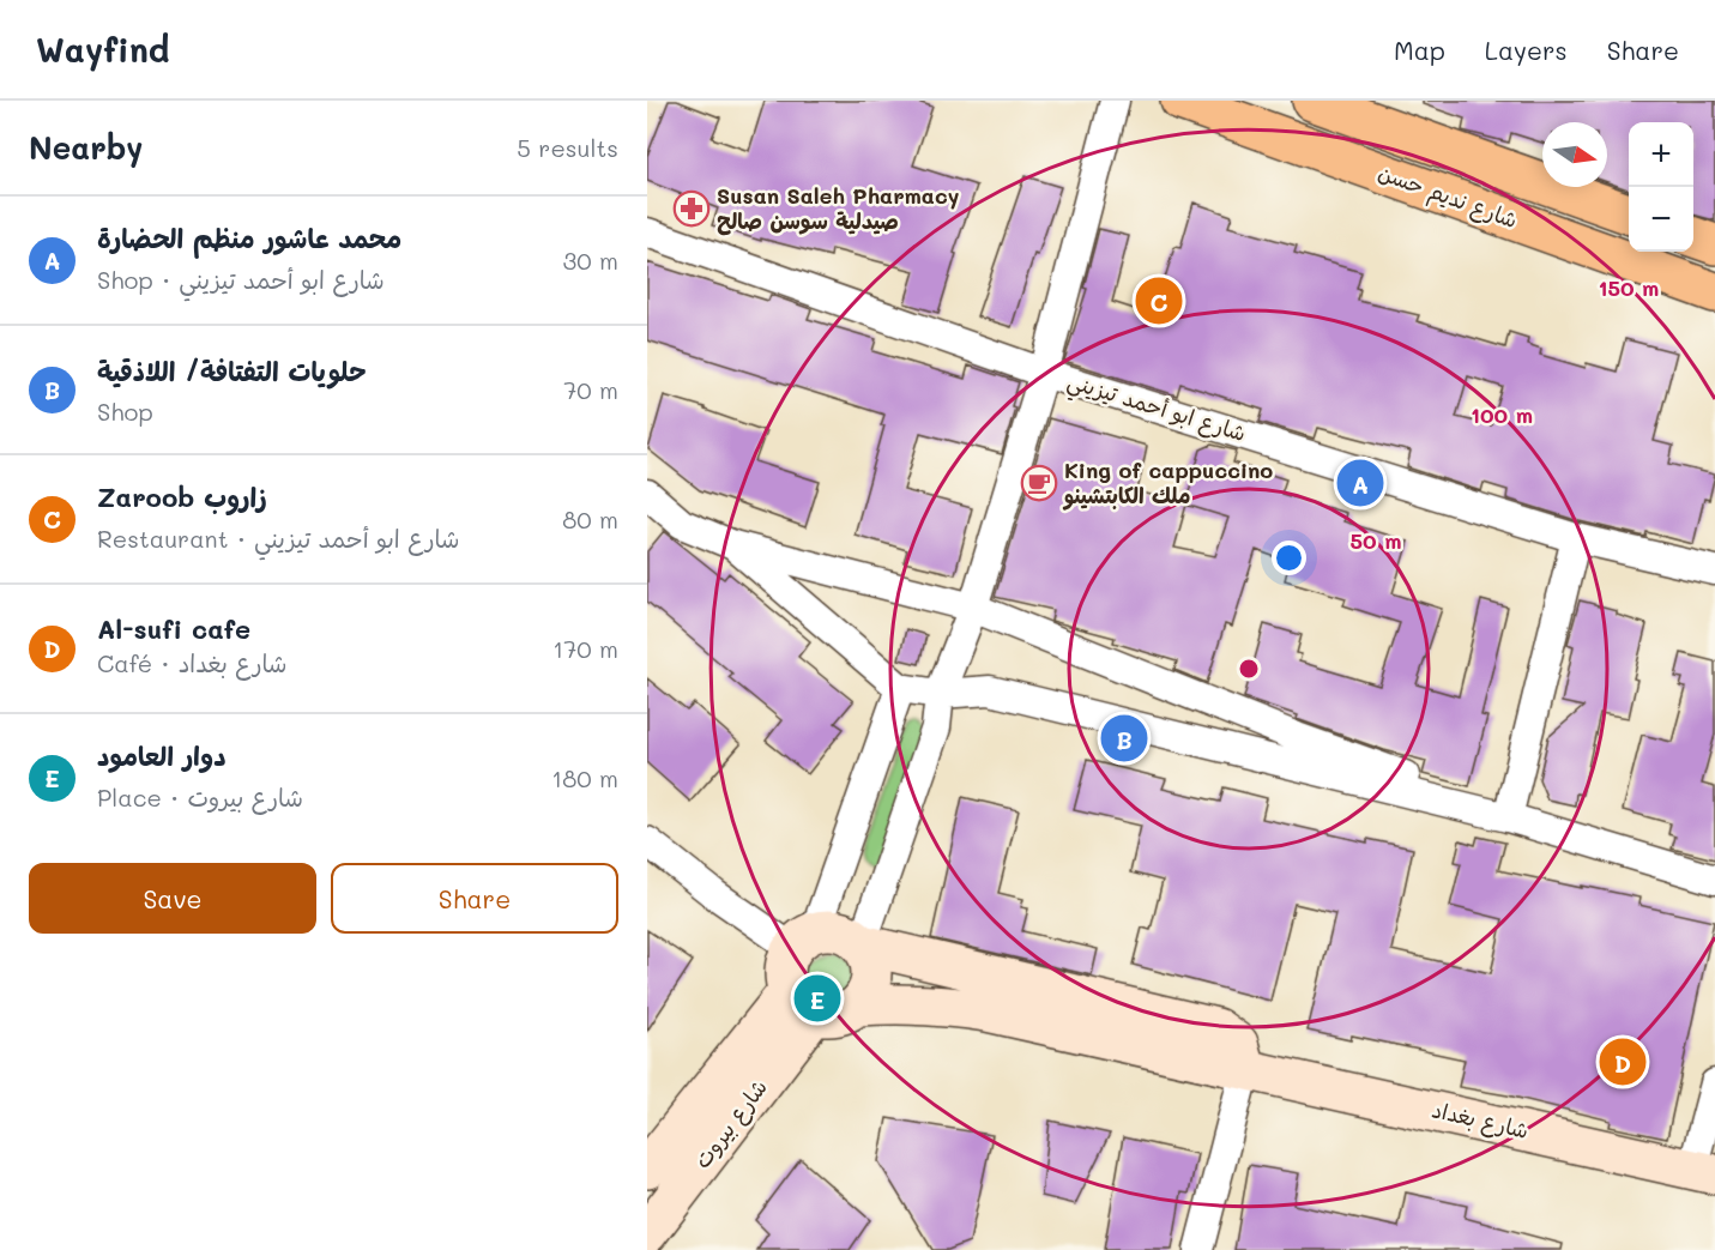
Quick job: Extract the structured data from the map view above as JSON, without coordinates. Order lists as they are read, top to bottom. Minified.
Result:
{"streets":{"main road":["شارع نديم حسن","شارع بغداد","شارع بيروت"],"street":["شارع ابو أحمد تيزيني"]},"crossings":[["شارع بغداد","شارع بيروت"]],"places":{"pharmacy":["Susan Saleh Pharmacy صيدلية سوسن صالح"],"cafe":["King of cappuccino ملك الكابتشينو"]},"north":"right","page":{"header":"Wayfind","nav":["Map","Layers","Share"],"heading":["Nearby","5 results"],"map_buttons":["+","−"],"list":[{"mark":"A","name":"محمد عاشور منظم الحضارة","note":"Shop · شارع ابو أحمد تيزيني","value":"30 m"},{"mark":"B","name":"حلويات التفتافة/ اللاذقية","note":"Shop","value":"70 m"},{"mark":"C","name":"Zaroob زاروب","note":"Restaurant · شارع ابو أحمد تيزيني","value":"80 m"},{"mark":"D","name":"Al-sufi cafe","note":"Café · شارع بغداد","value":"170 m"},{"mark":"E","name":"دوار العامود","note":"Place · شارع بيروت","value":"180 m"}],"pins":["C","A","B","E","D"],"buttons":["Save","Share"]},"rings":["150 m","100 m","50 m"]}
